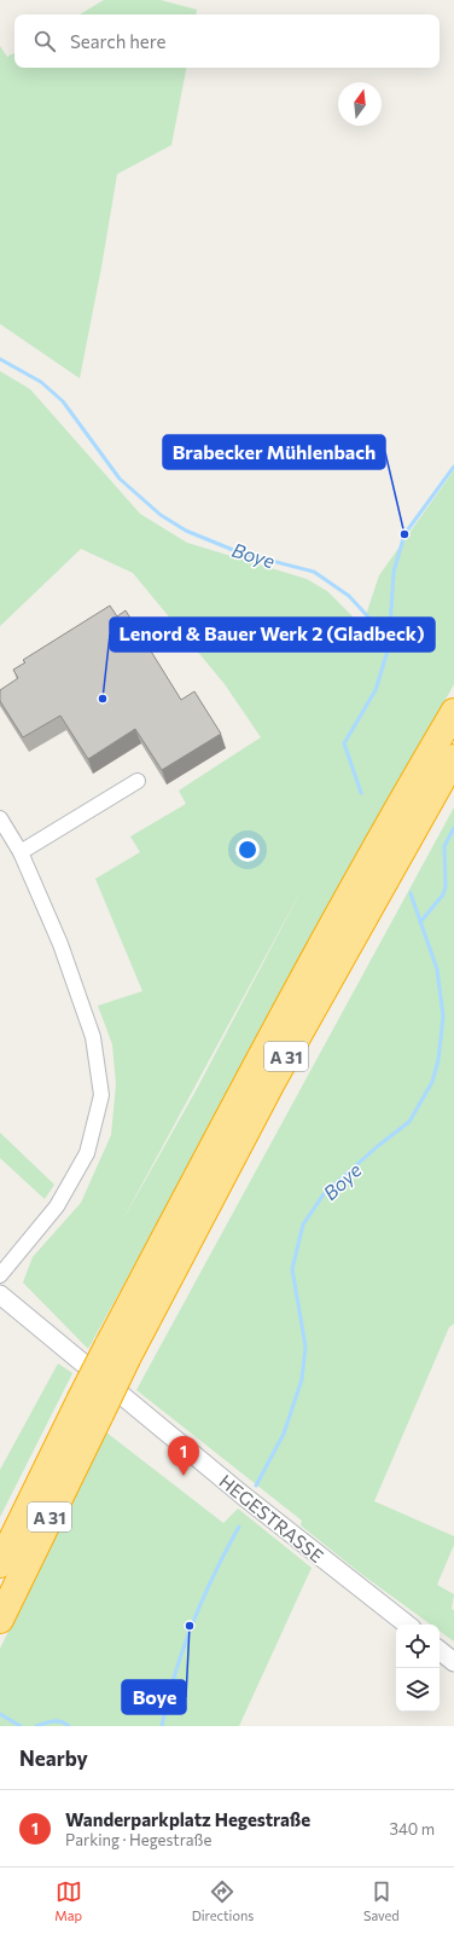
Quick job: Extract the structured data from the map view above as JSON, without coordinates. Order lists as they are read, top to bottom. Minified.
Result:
{"streets":{"highway":["A 31"],"street":["HEGESTRASSE"]},"water":["Boye"],"places":["Brabecker Mühlenbach","Lenord & Bauer Werk 2 (Gladbeck)","Boye"],"north":"top","page":{"search":"Search here","pins":"1","heading":"Nearby","list":[{"mark":"1","name":"Wanderparkplatz Hegestraße","note":"Parking · Hegestraße","value":"340 m"}],"nav":["Map","Directions","Saved"]}}
